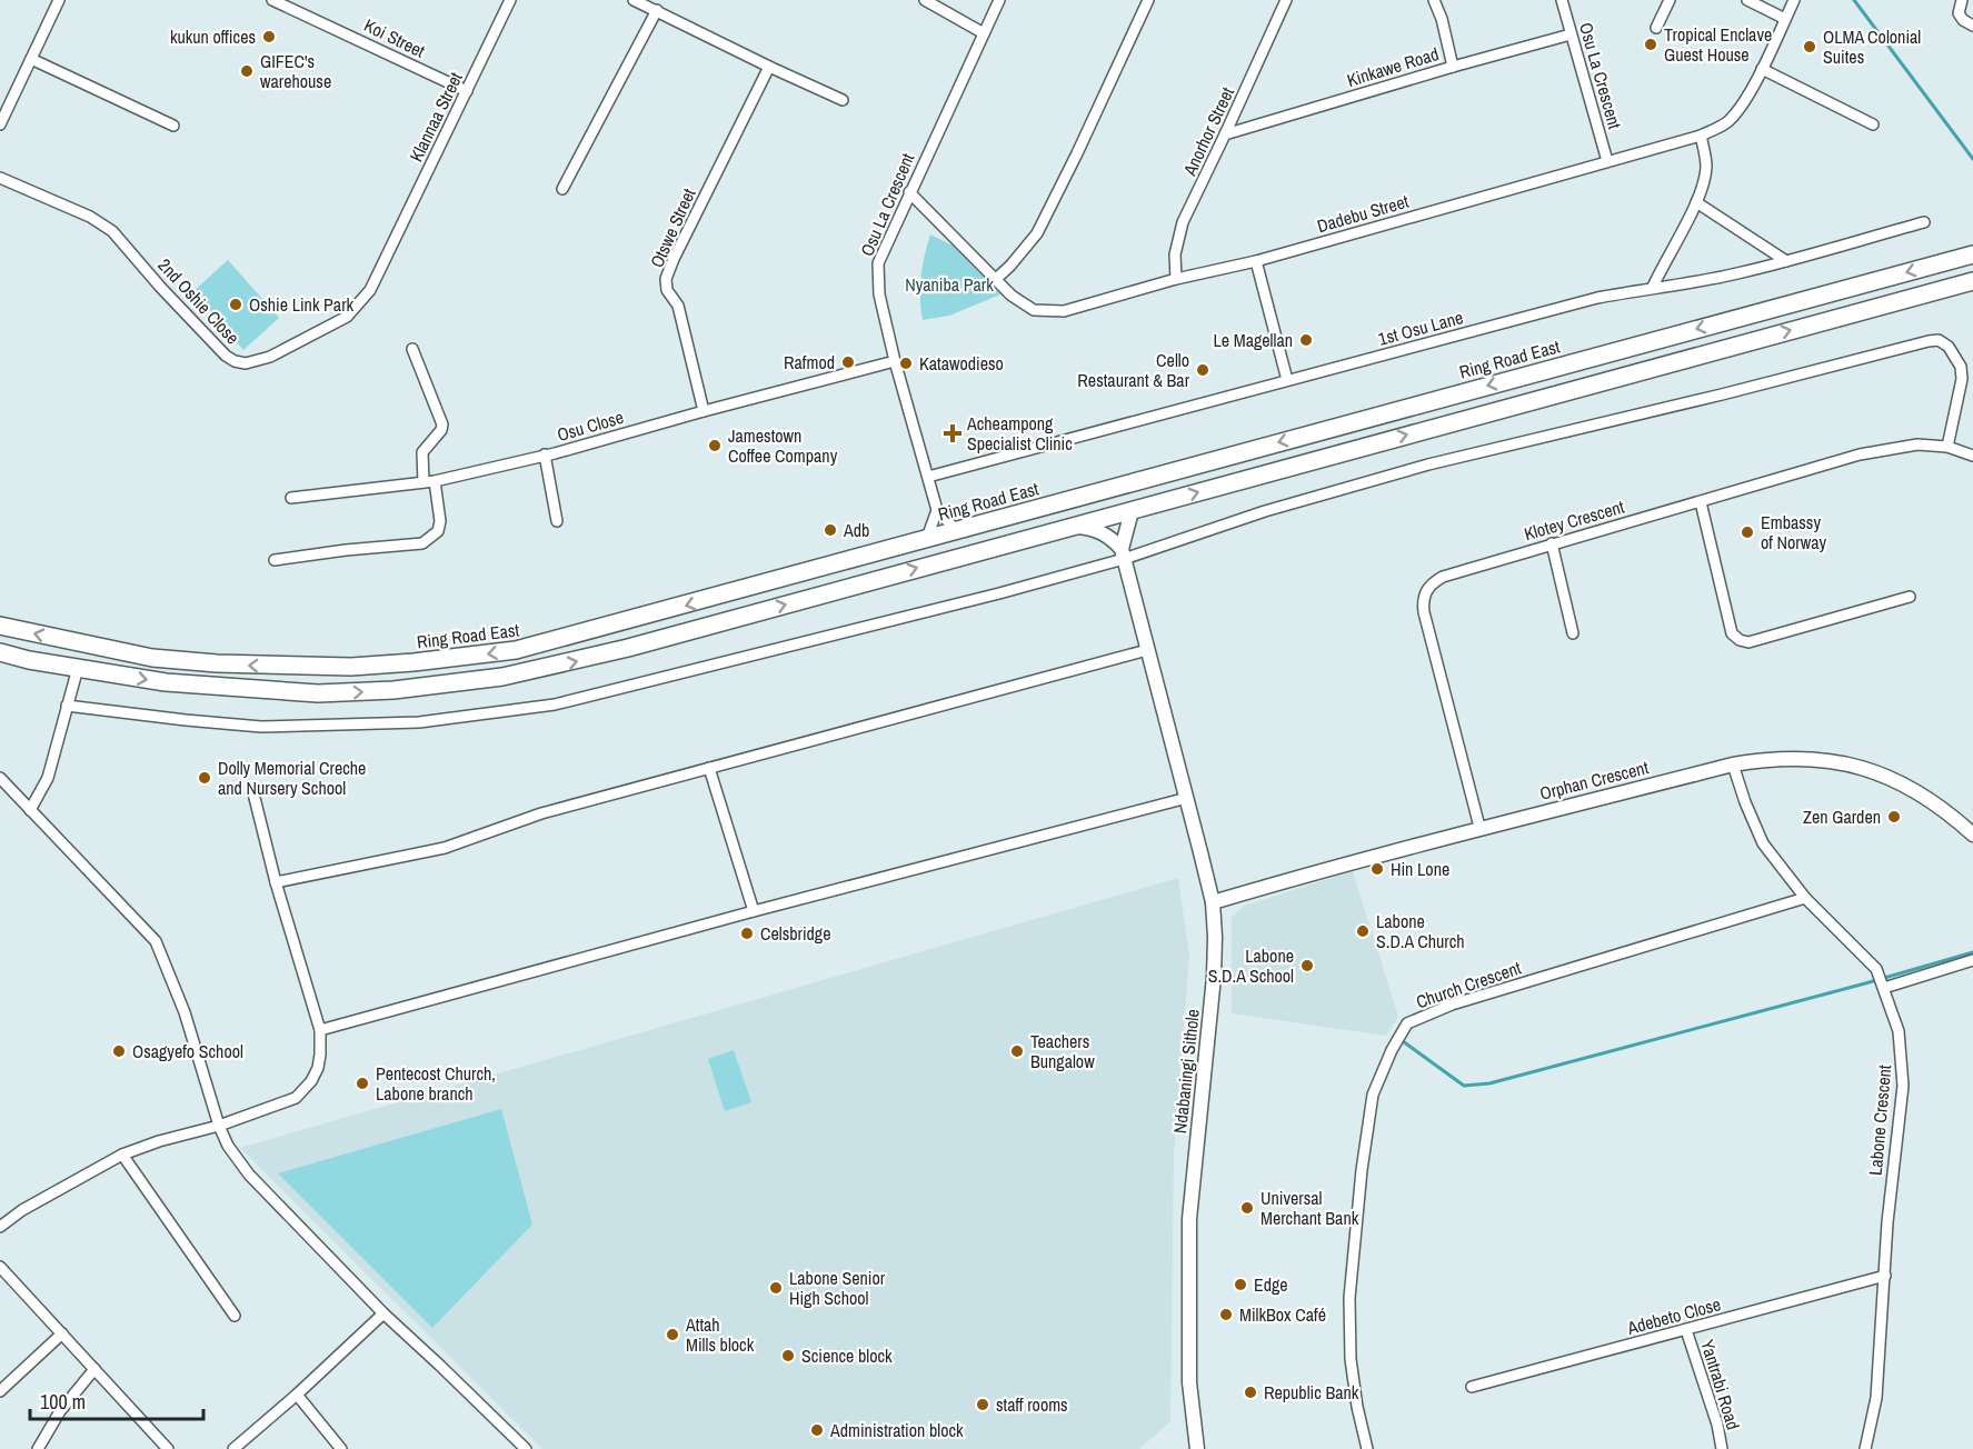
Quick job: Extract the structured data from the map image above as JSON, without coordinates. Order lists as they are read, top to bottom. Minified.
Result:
{"streets":{"main road":["Ring Road East"],"street":["Koi Street","Kinkawe Road","Osu La Crescent","Klannaa Street","Anorhor Street","Dadebu Street","Otswe Street","2nd Oshie Close","1st Osu Lane","Osu Close","Klotey Crescent","Orphan Crescent","Church Crescent","Ndabaningi Sithole","Labone Crescent","Adebeto Close","Yantrabi Road"]},"crossings":[["Koi Street","Klannaa Street"],["Kinkawe Road","Osu La Crescent"],["Kinkawe Road","Anorhor Street"],["Osu La Crescent","Dadebu Street"],["Osu La Crescent","1st Osu Lane"],["Osu La Crescent","Ring Road East"],["Osu La Crescent","Osu Close"],["Klannaa Street","2nd Oshie Close"],["Anorhor Street","Dadebu Street"],["Otswe Street","Osu Close"],["Klotey Crescent","Orphan Crescent"],["Orphan Crescent","Ndabaningi Sithole"],["Orphan Crescent","Labone Crescent"],["Church Crescent","Labone Crescent"],["Labone Crescent","Adebeto Close"],["Adebeto Close","Yantrabi Road"]],"parks":["Nyaniba Park"],"places":{"other":["kukun offices","Tropical Enclave Guest House","OLMA Colonial Suites","GIFEC's warehouse","Oshie Link Park","Le Magellan","Rafmod","Katawodieso","Cello Restaurant & Bar","Jamestown Coffee Company","Adb","Embassy of Norway","Dolly Memorial Creche and Nursery School","Zen Garden","Hin Lone","Labone S.D.A Church","Celsbridge","Labone S.D.A School","Osagyefo School","Teachers Bungalow","Pentecost Church, Labone branch","Universal Merchant Bank","Edge","Labone Senior High School","MilkBox Café","Attah Mills block","Science block","Republic Bank","staff rooms","Administration block"],"health":["Acheampong Specialist Clinic"]},"scale_bar":"100 m"}
